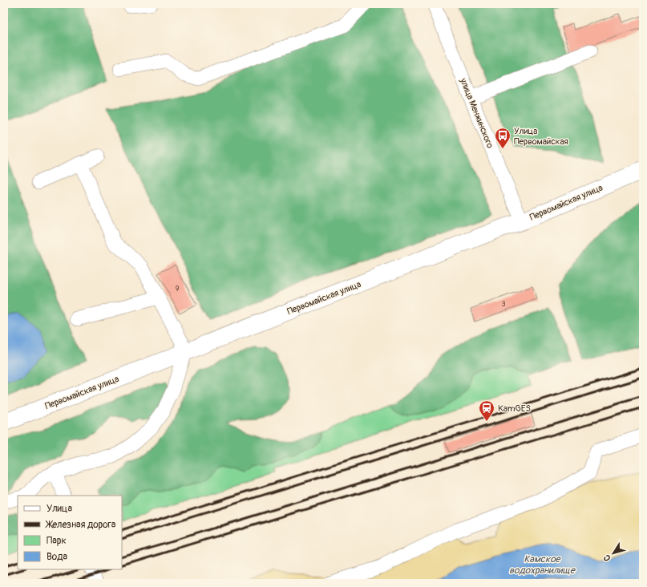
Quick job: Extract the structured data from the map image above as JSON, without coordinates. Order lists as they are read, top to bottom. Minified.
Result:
{"streets":{"main road":["Первомайская улица"],"street":["улица Менжинского"]},"crossings":[["улица Менжинского","Первомайская улица"]],"water":["Камское водохранилище"],"places":{"bus stop":["Улица Первомайская"],"station":["KamGES"]},"house_numbers":["9","3"],"legend":["Улица","Железная дорога","Парк","Вода"],"north":"bottom left"}
